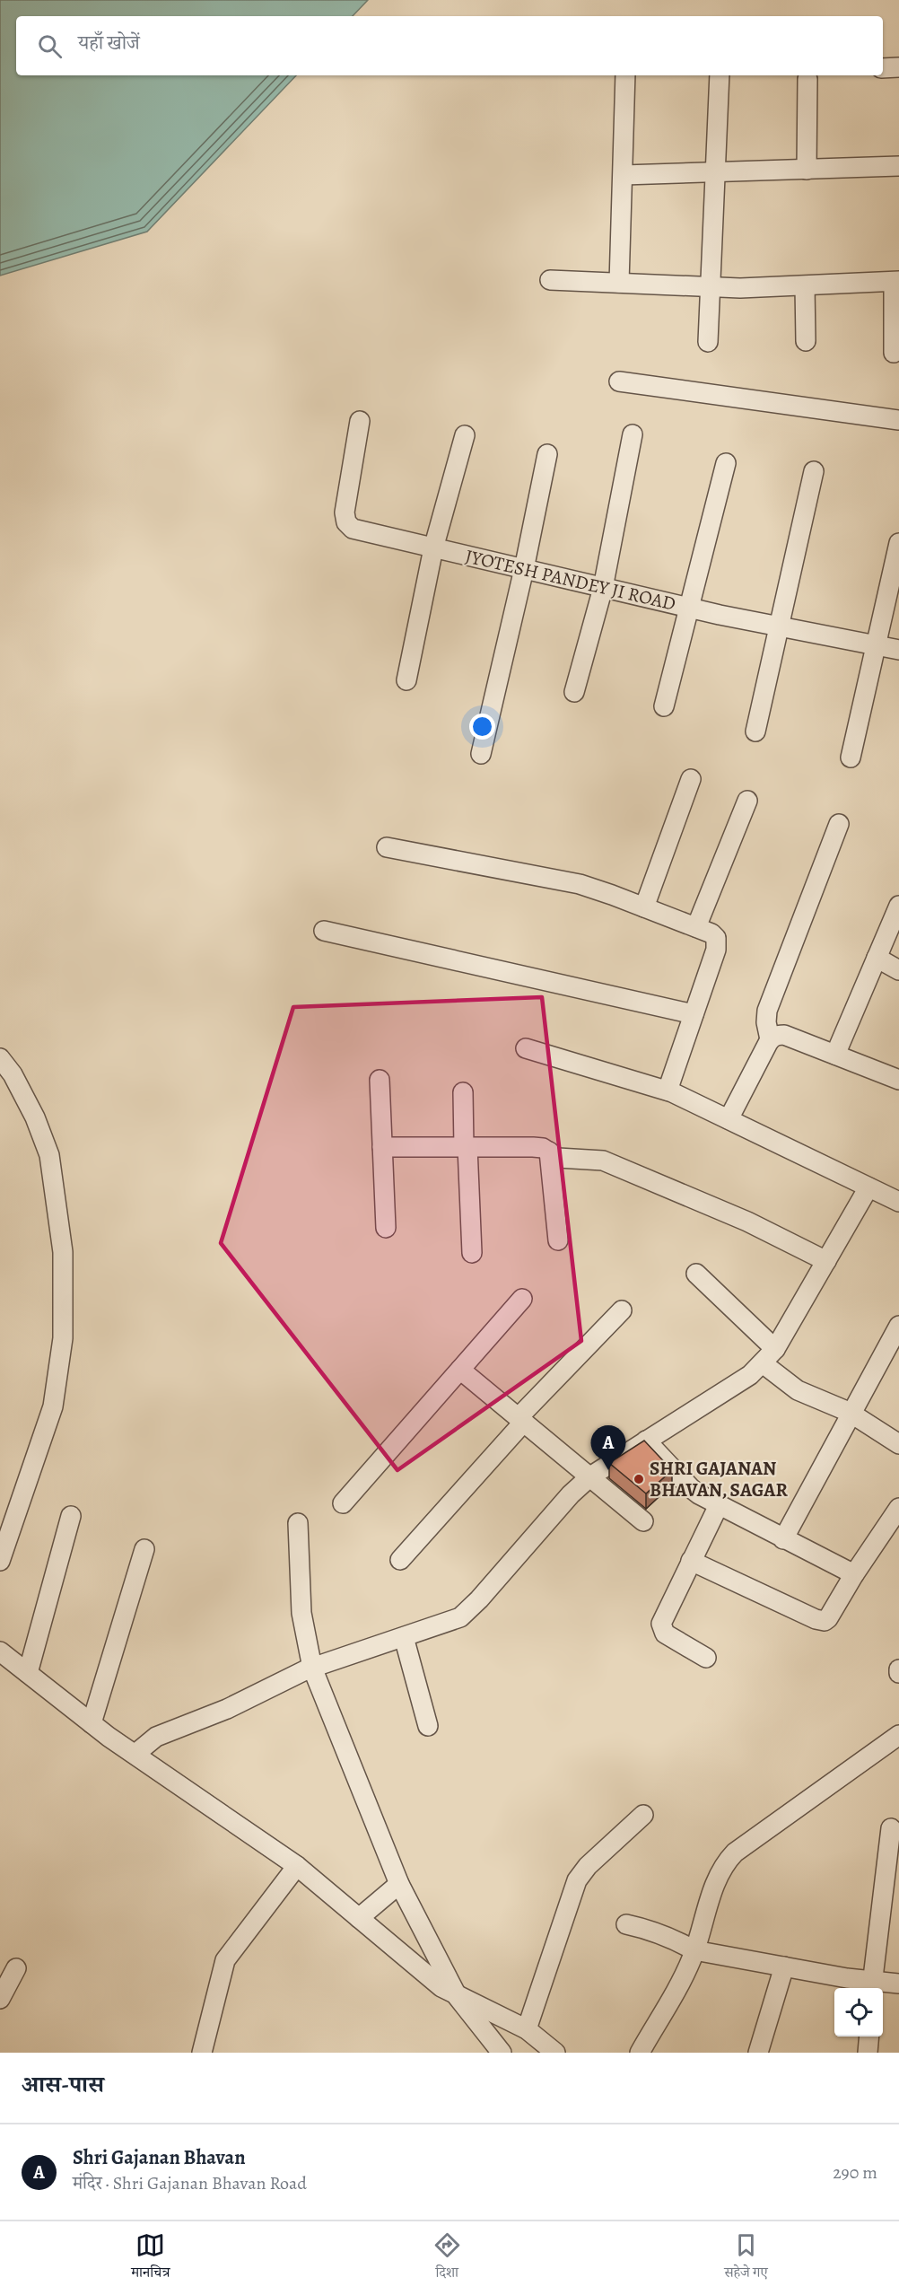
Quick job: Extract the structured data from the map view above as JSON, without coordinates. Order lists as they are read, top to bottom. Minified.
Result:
{"streets":{"street":["JYOTESH PANDEY JI ROAD"]},"places":["SHRI GAJANAN BHAVAN, SAGAR"],"page":{"search":"यहाँ खोजें","pins":"A","heading":"आस-पास","list":[{"mark":"A","name":"Shri Gajanan Bhavan","note":"मंदिर · Shri Gajanan Bhavan Road","value":"290 m"}],"nav":["मानचित्र","दिशा","सहेजे गए"]}}
